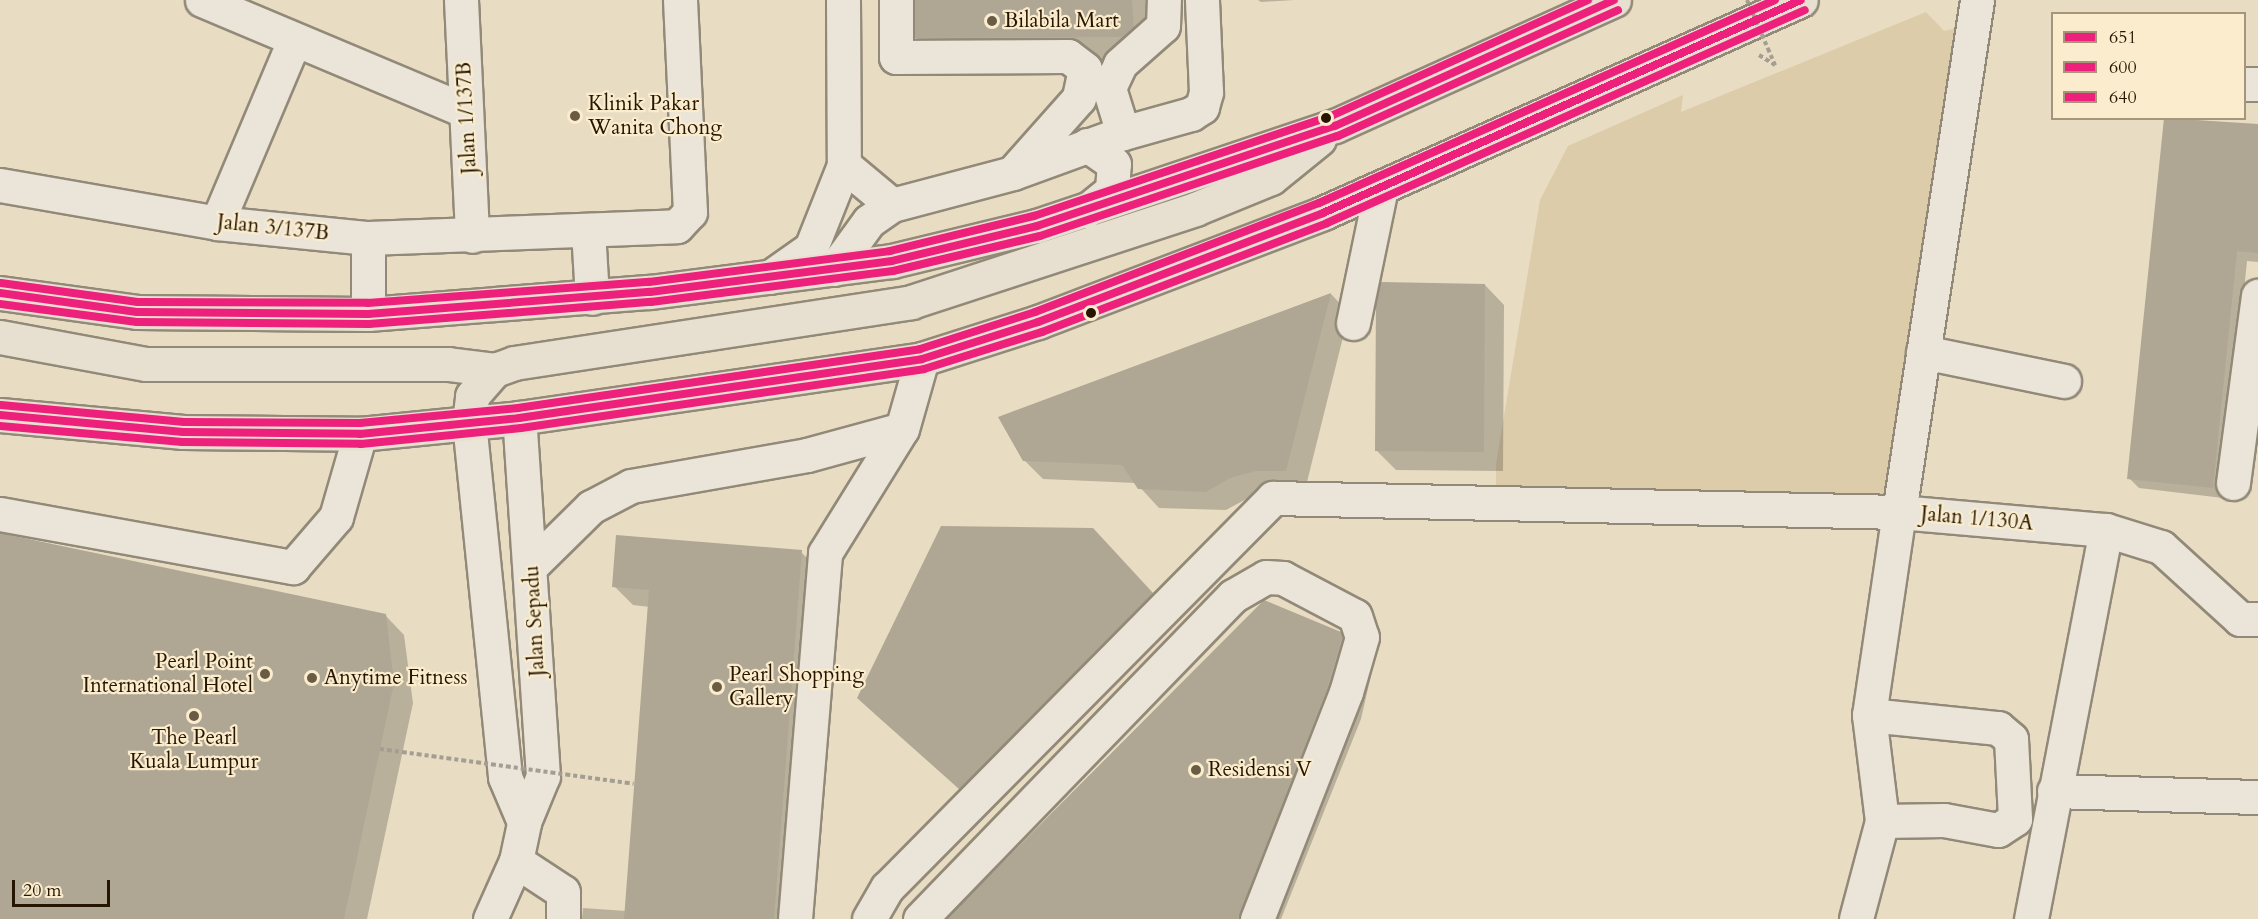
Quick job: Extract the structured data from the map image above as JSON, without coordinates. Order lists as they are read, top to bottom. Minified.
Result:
{"streets":{"street":["Jalan 1/137B","Jalan 3/137B","Jalan 1/130A","Jalan Sepadu"]},"crossings":[["Jalan 1/137B","Jalan 3/137B"]],"places":["Bilabila Mart","Klinik Pakar Wanita Chong","Pearl Point International Hotel","Anytime Fitness","Pearl Shopping Gallery","The Pearl Kuala Lumpur","Residensi V"],"lines":["transit line 651","transit line 640","transit line 600"],"legend":["651","600","640"],"scale_bar":"20 m"}
